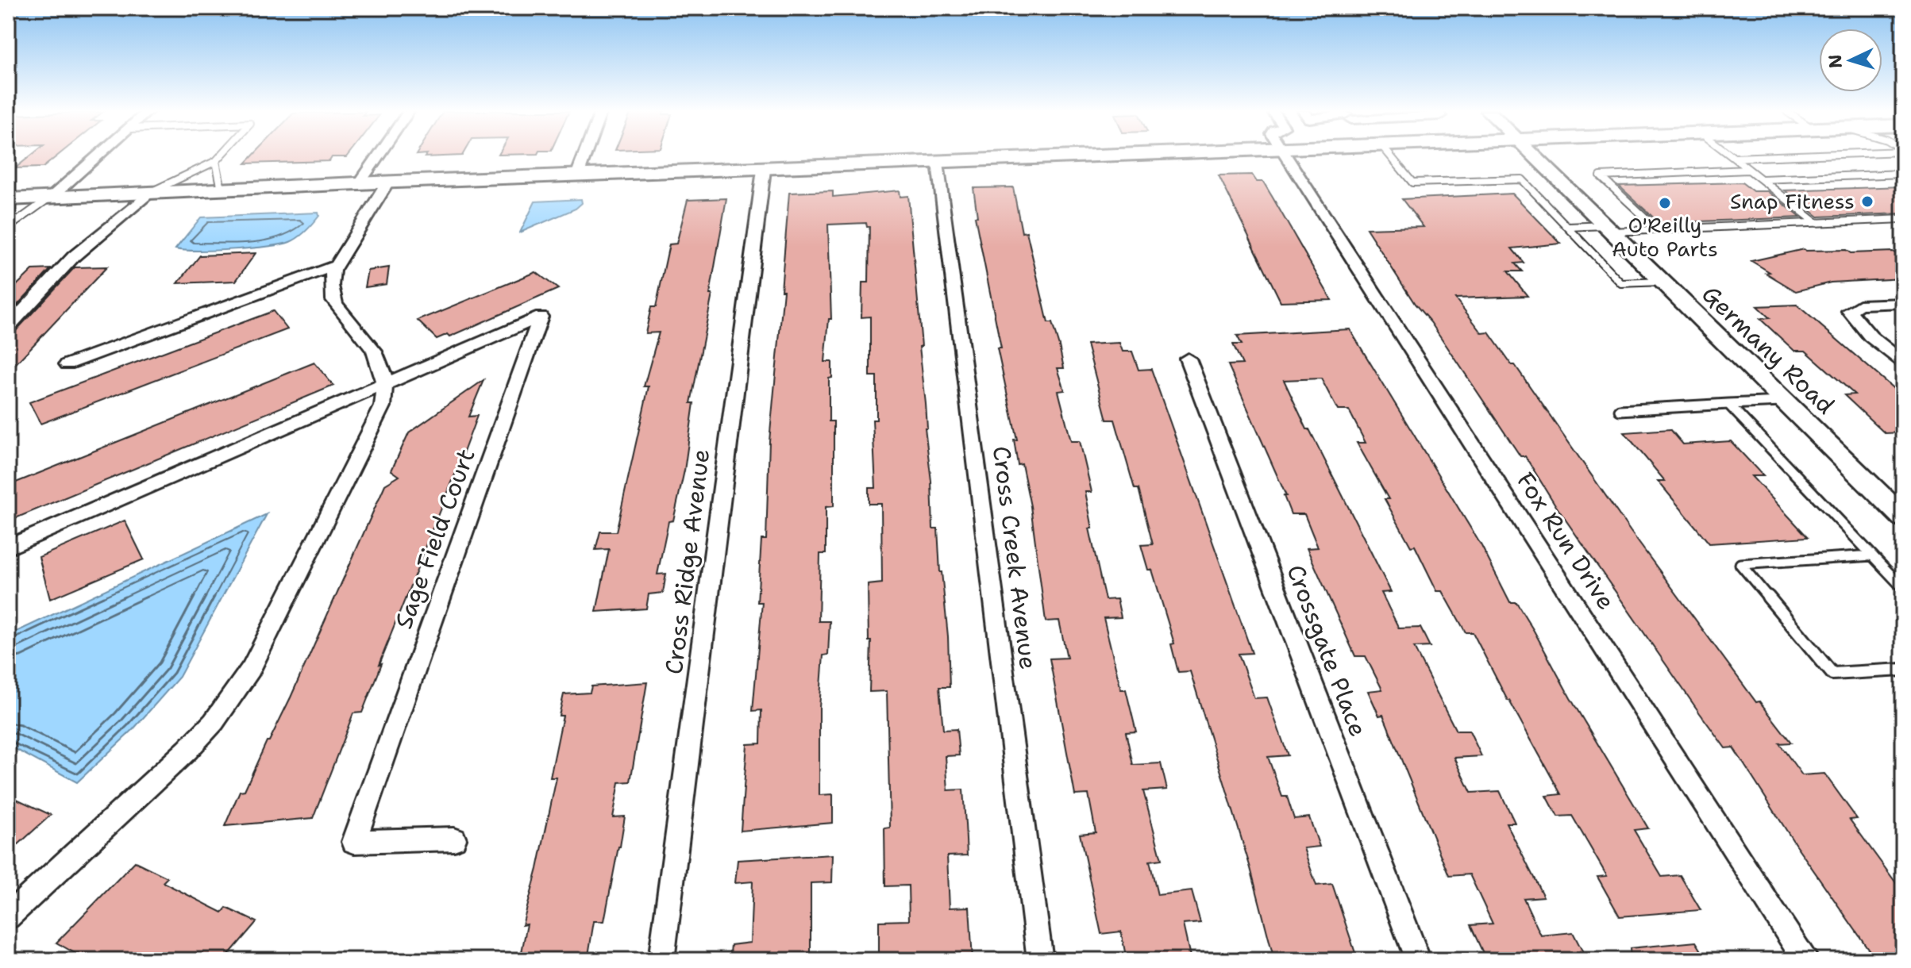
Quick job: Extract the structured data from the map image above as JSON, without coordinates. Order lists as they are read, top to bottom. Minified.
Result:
{"streets":{"main road":["Germany Road"],"street":["Sage Field Court","Fox Run Drive","Cross Creek Avenue","Cross Ridge Avenue","Crossgate Place"]},"places":["Snap Fitness","O'Reilly Auto Parts"],"north":"left"}
